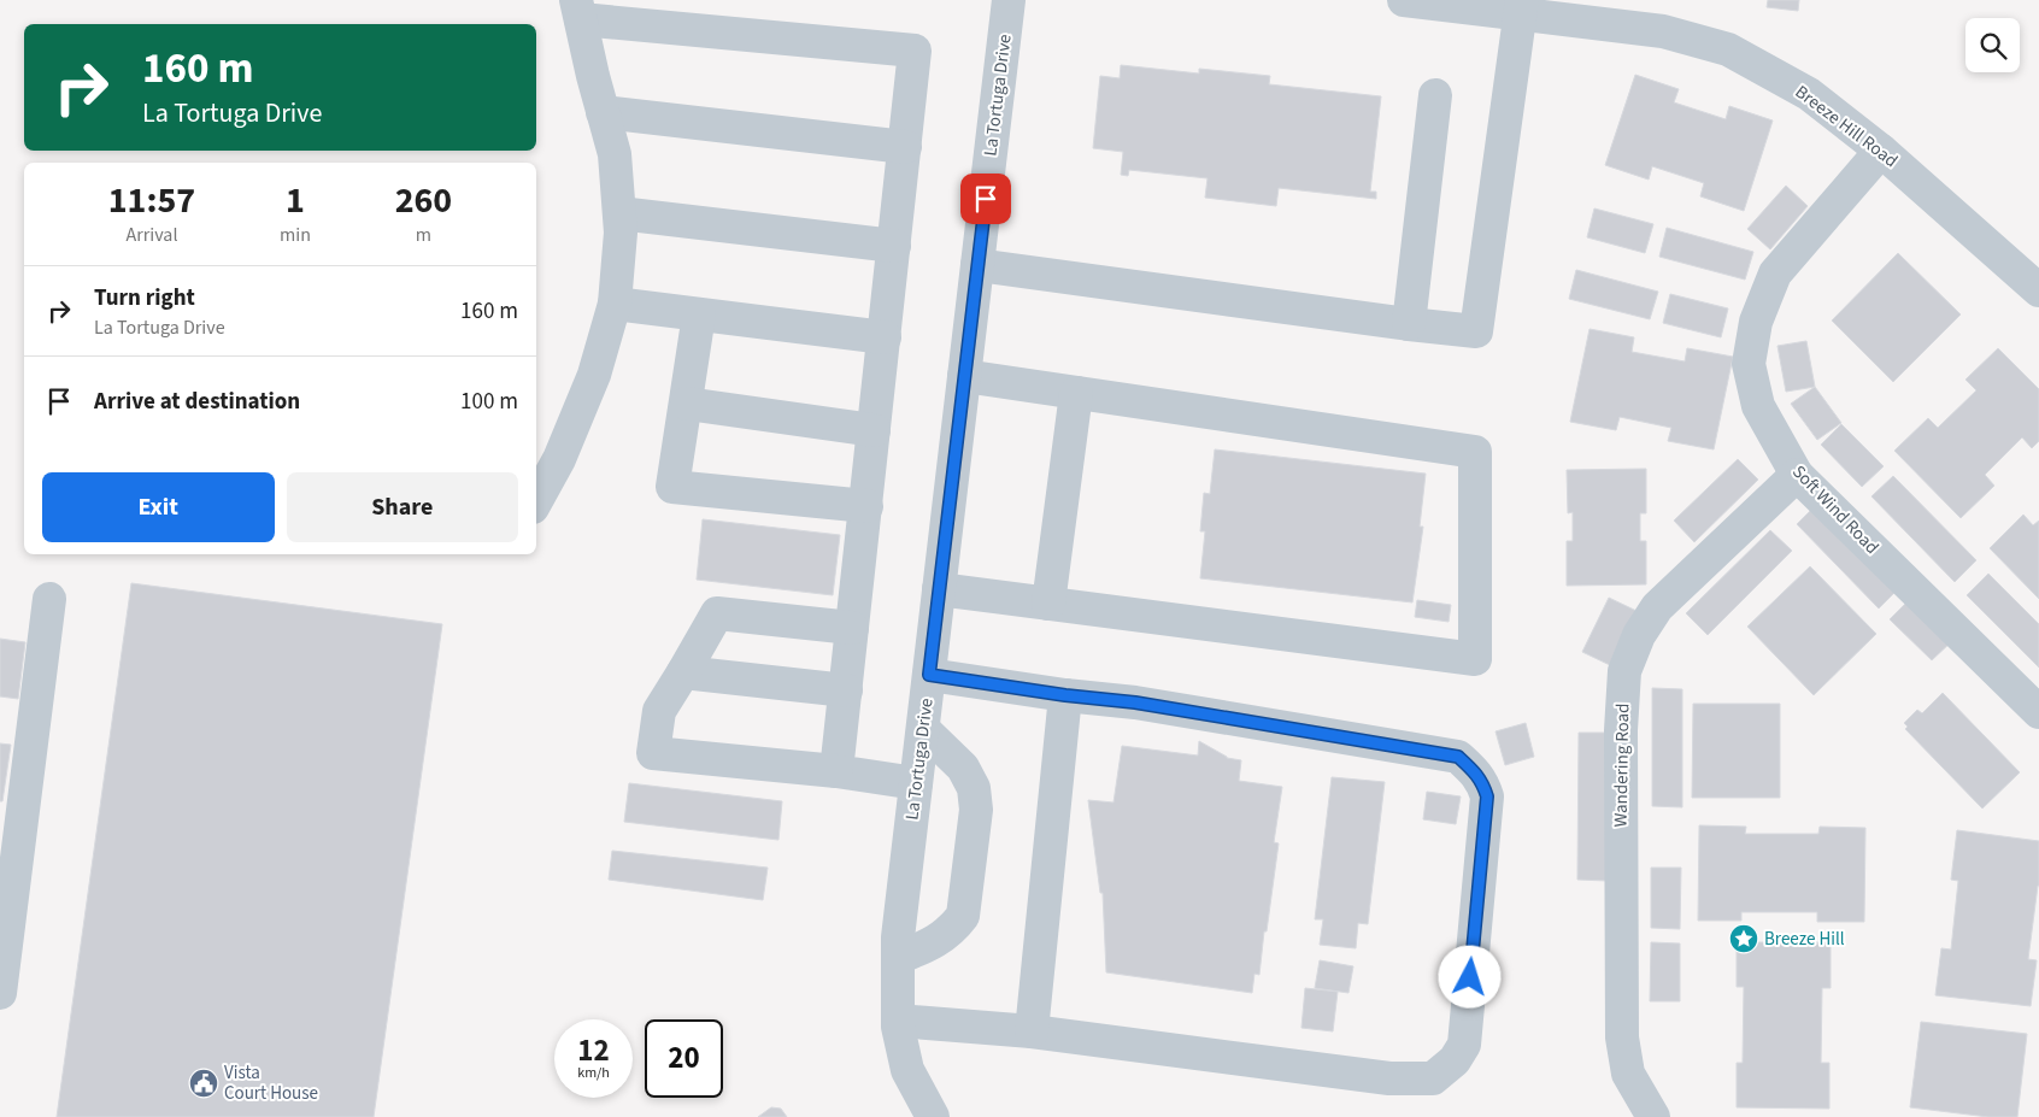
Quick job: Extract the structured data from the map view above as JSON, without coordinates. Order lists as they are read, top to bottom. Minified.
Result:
{"streets":{"street":["La Tortuga Drive","Breeze Hill Road","Soft Wind Road","Wandering Road"]},"crossings":[["Breeze Hill Road","Soft Wind Road"],["Soft Wind Road","Wandering Road"]],"places":{"place":["Breeze Hill"],"public building":["Vista Court House"]},"page":{"turn":["160 m","La Tortuga Drive"],"eta":["11:57","Arrival","1","min","260","m"],"list":[{"name":"Turn right","note":"La Tortuga Drive","value":"160 m"},{"name":"Arrive at destination","value":"100 m"}],"buttons":["Exit","Share"],"speed":"12 km/h","limit":"20"}}
